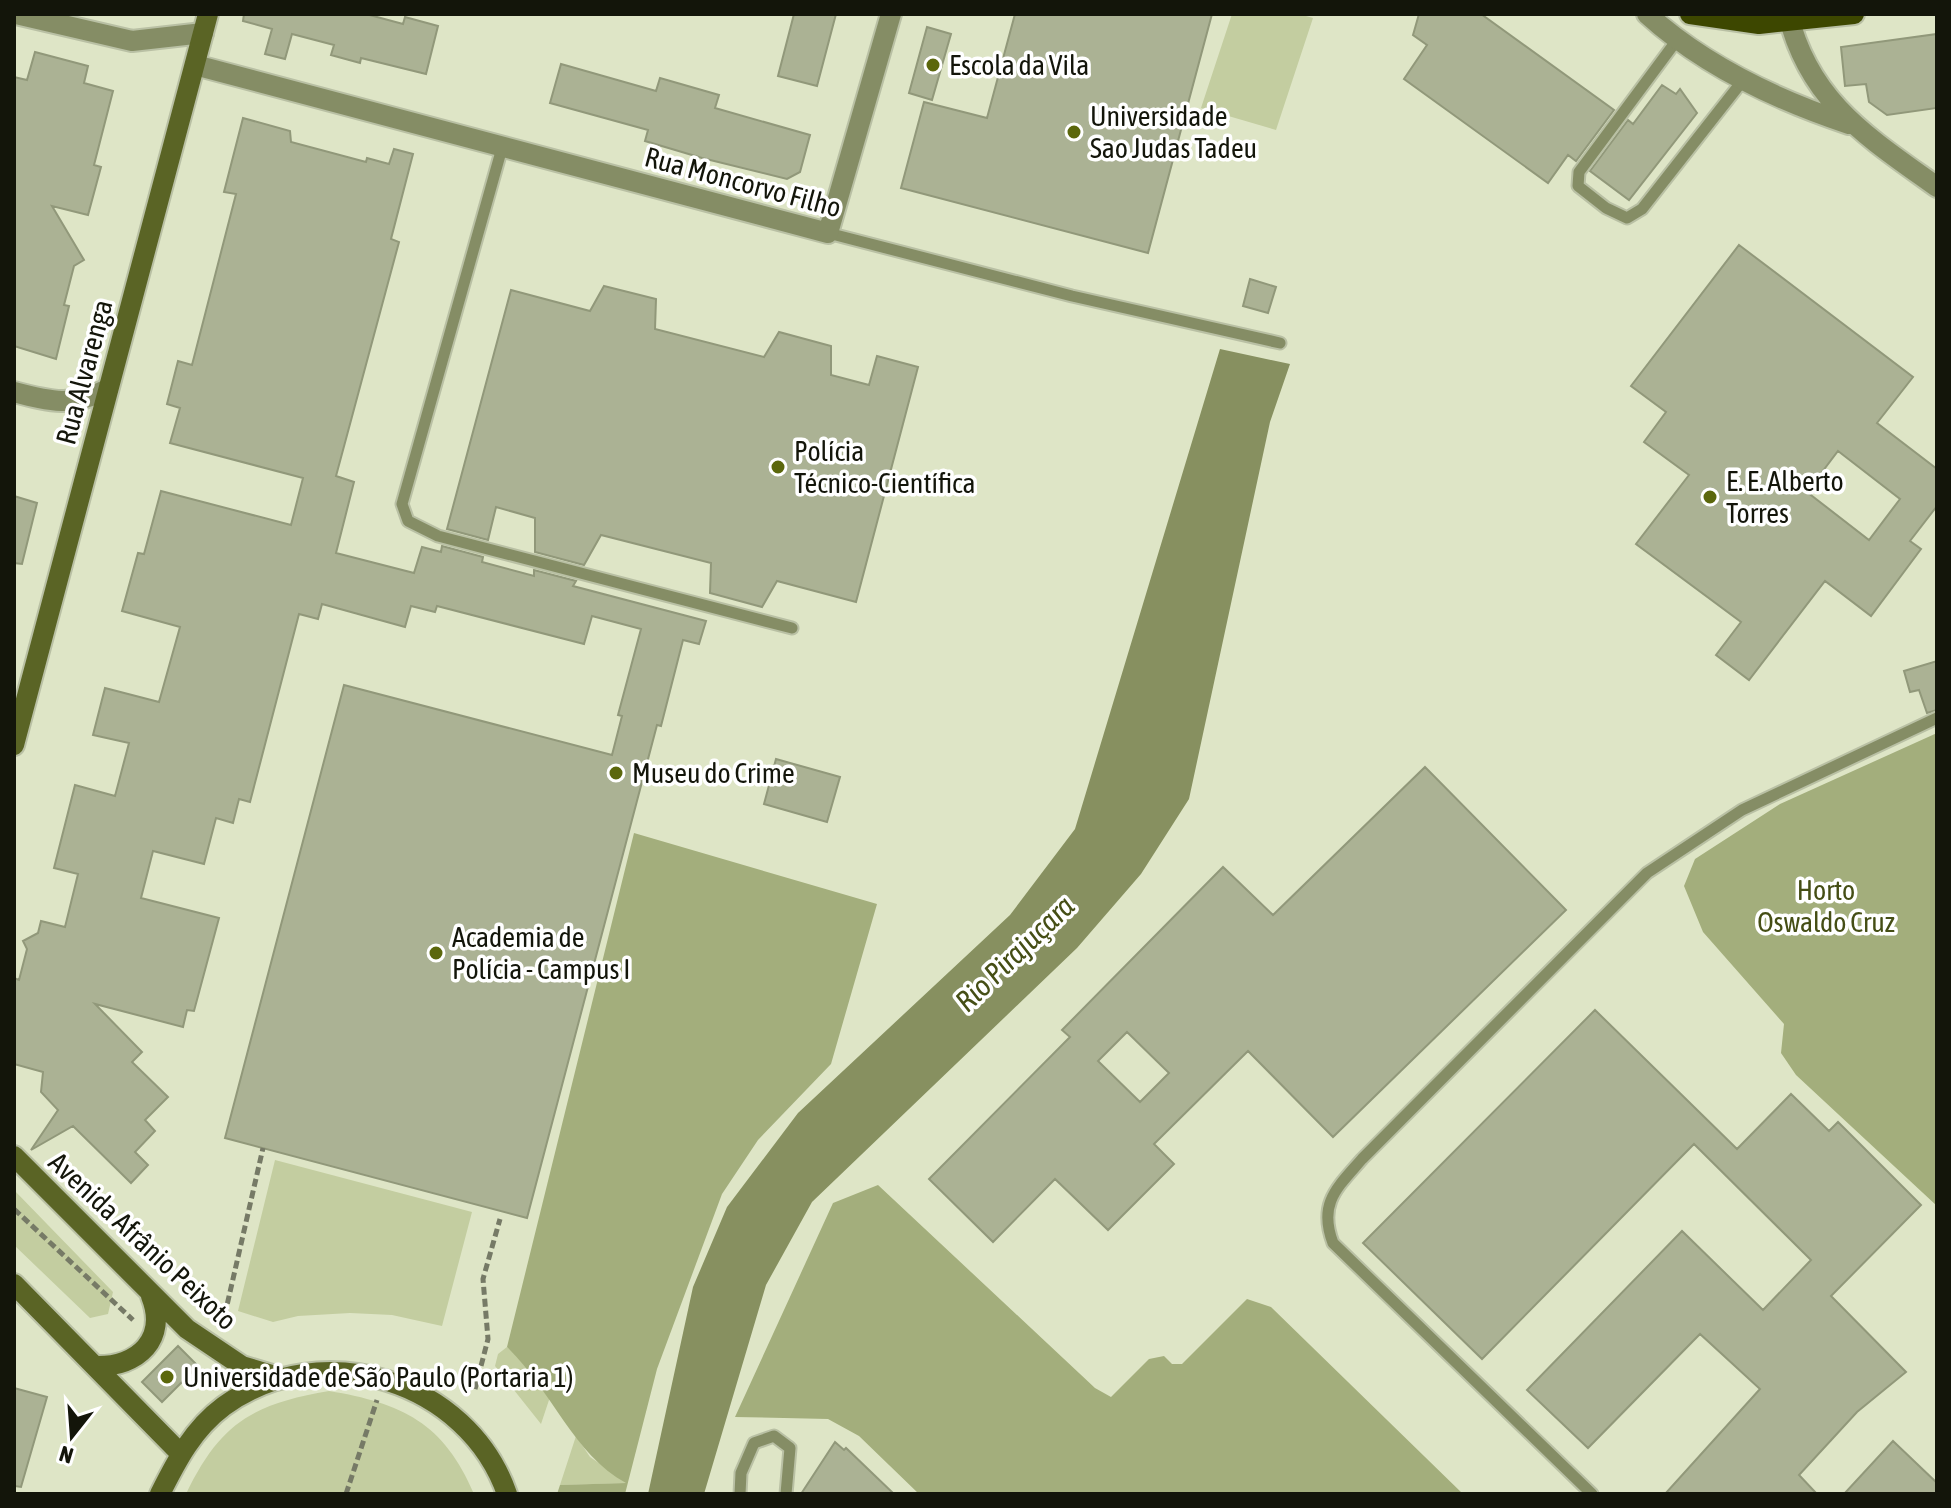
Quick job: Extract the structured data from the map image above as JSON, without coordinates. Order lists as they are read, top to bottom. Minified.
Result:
{"streets":{"main road":["Rua Alvarenga","Avenida Afrânio Peixoto"],"street":["Rua Moncorvo Filho"]},"crossings":[["Rua Moncorvo Filho","Rua Alvarenga"]],"water":["Rio Pirajuçara"],"parks":["Horto Oswaldo Cruz"],"places":["Escola da Vila","Universidade Sao Judas Tadeu","Polícia Técnico-Científica","E. E. Alberto Torres","Museu do Crime","Academia de Polícia - Campus I","Universidade de São Paulo (Portaria 1)"],"north":"bottom"}
